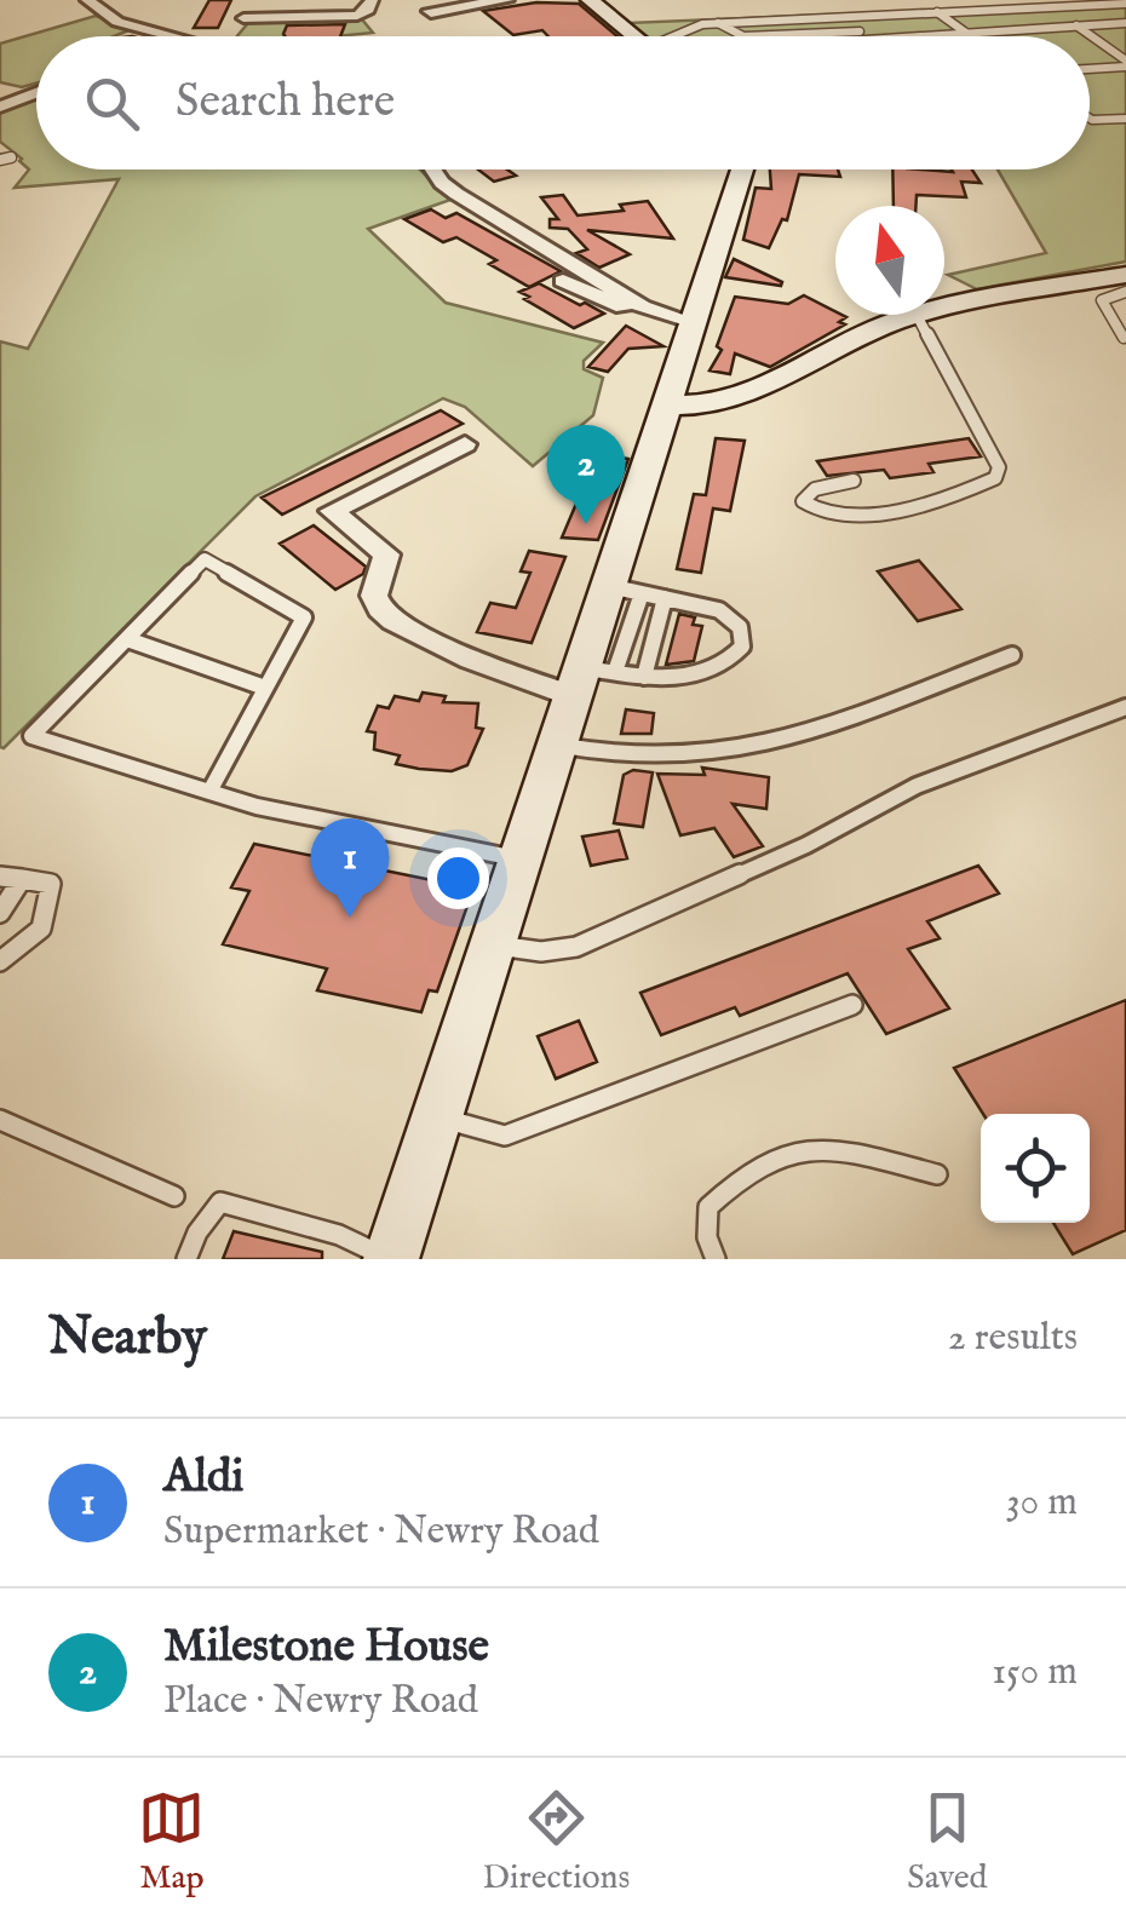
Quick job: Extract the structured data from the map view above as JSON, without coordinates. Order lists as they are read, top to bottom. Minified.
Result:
{"north":"top","page":{"search":"Search here","pins":["2","1"],"heading":["Nearby","2 results"],"list":[{"mark":"1","name":"Aldi","note":"Supermarket · Newry Road","value":"30 m"},{"mark":"2","name":"Milestone House","note":"Place · Newry Road","value":"150 m"}],"nav":["Map","Directions","Saved"]}}
